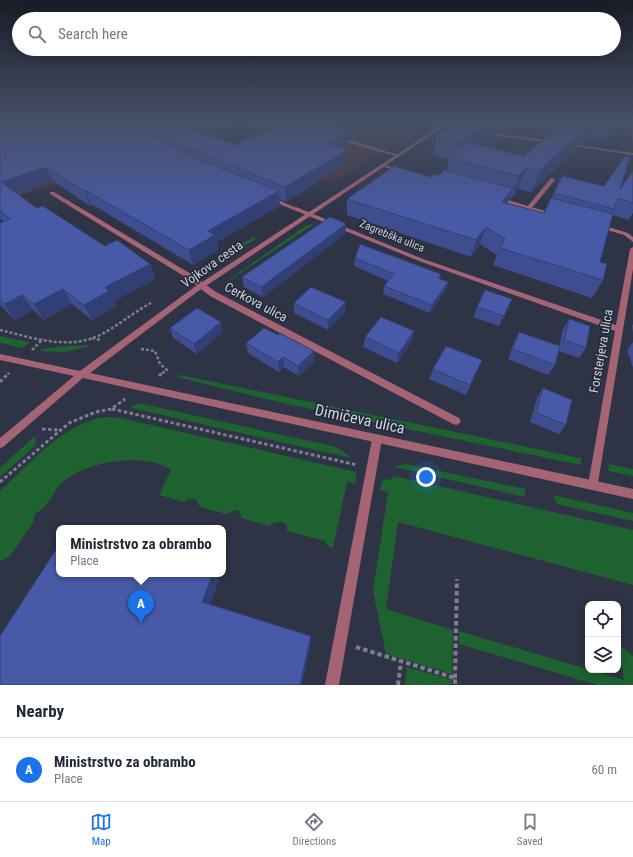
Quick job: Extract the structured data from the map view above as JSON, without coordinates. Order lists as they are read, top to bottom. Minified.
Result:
{"streets":{"street":["Zagrebška ulica","Vojkova cesta","Cerkova ulica","Forsterjeva ulica","Dimičeva ulica"]},"crossings":[["Zagrebška ulica","Vojkova cesta"],["Zagrebška ulica","Forsterjeva ulica"],["Vojkova cesta","Cerkova ulica"],["Vojkova cesta","Dimičeva ulica"],["Forsterjeva ulica","Dimičeva ulica"]],"page":{"search":"Search here","popup":["Ministrstvo za obrambo","Place"],"pins":"A","heading":"Nearby","list":[{"mark":"A","name":"Ministrstvo za obrambo","note":"Place","value":"60 m"}],"nav":["Map","Directions","Saved"]}}
